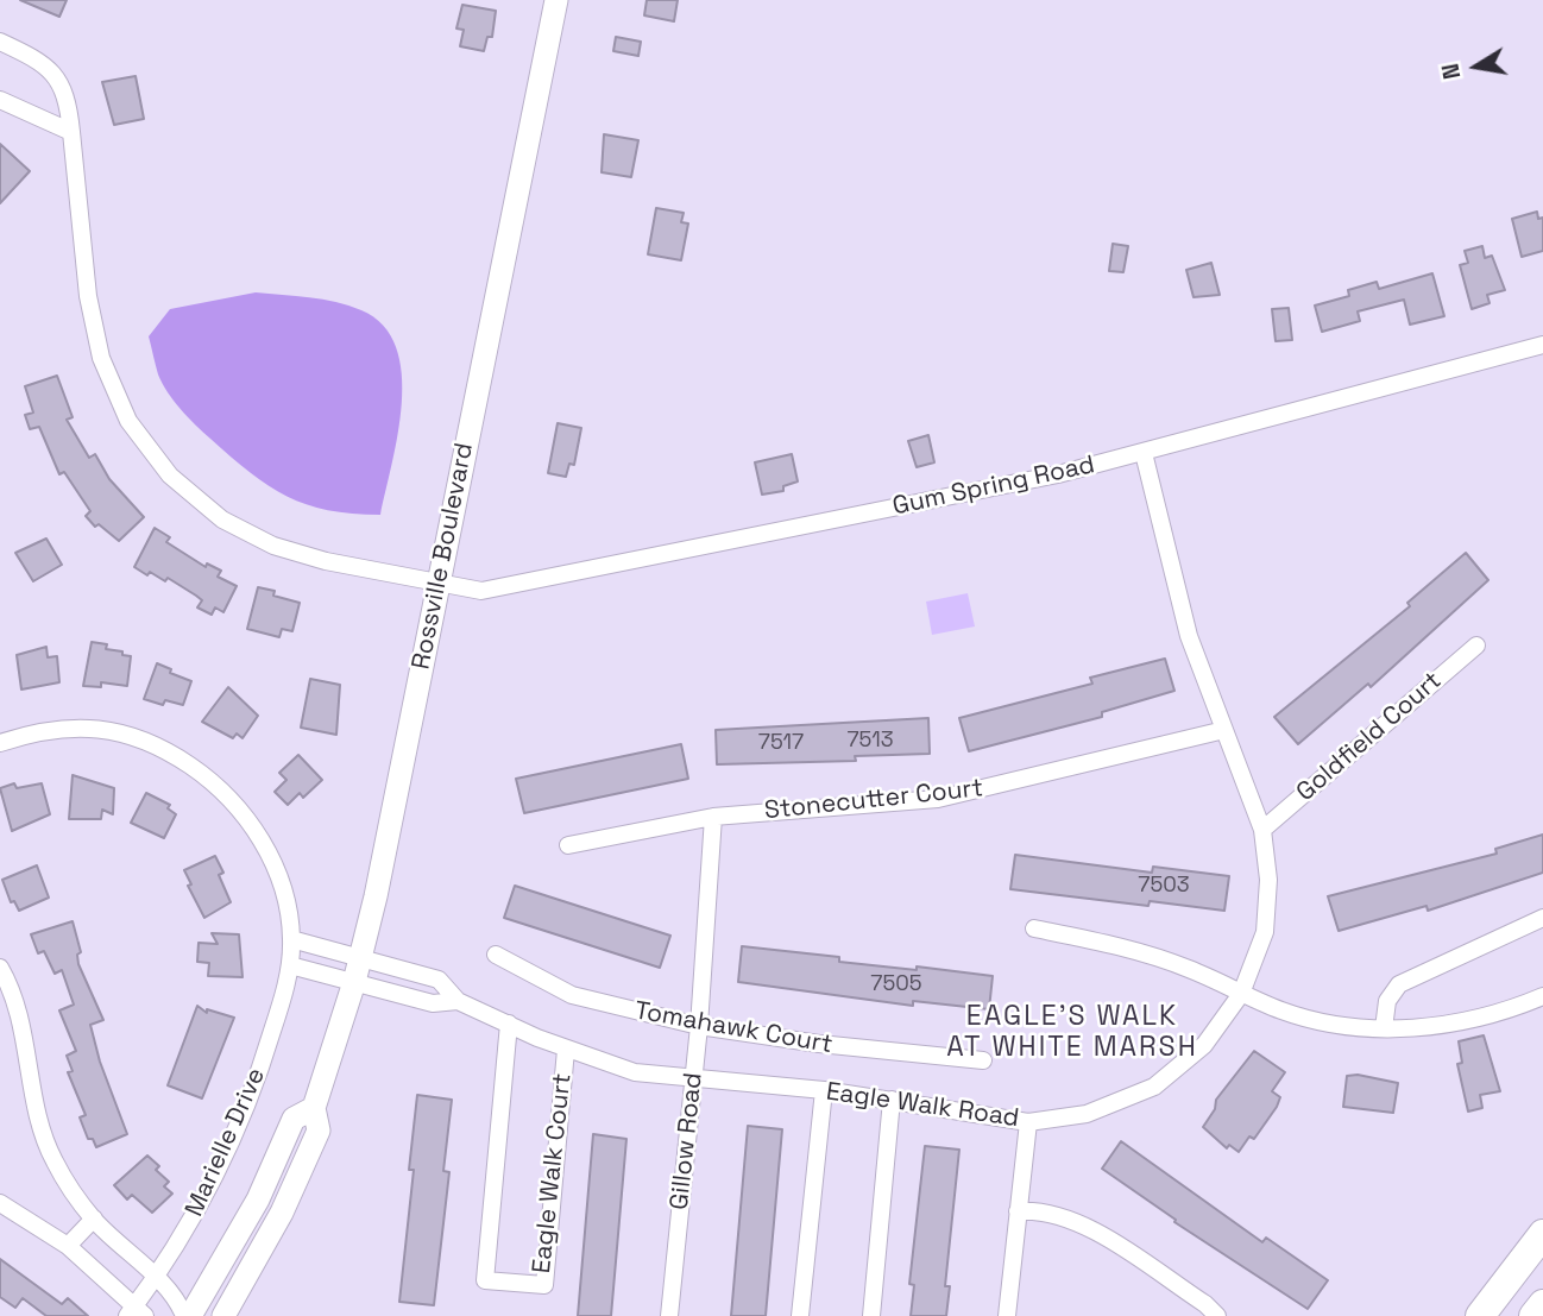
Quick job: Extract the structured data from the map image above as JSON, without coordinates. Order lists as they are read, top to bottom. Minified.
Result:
{"streets":{"main road":["Rossville Boulevard"],"street":["Gum Spring Road","Goldfield Court","Stonecutter Court","Tomahawk Court","Eagle Walk Road","Gillow Road","Marielle Drive","Eagle Walk Court"]},"crossings":[["Gum Spring Road","Rossville Boulevard"],["Gum Spring Road","Eagle Walk Road"],["Rossville Boulevard","Eagle Walk Road"],["Goldfield Court","Eagle Walk Road"],["Stonecutter Court","Eagle Walk Road"],["Stonecutter Court","Gillow Road"],["Tomahawk Court","Gillow Road"],["Eagle Walk Road","Gillow Road"],["Eagle Walk Road","Eagle Walk Court"]],"districts":["EAGLE'S WALK AT WHITE MARSH"],"house_numbers":["7513","7517","7503","7505"],"north":"left"}
